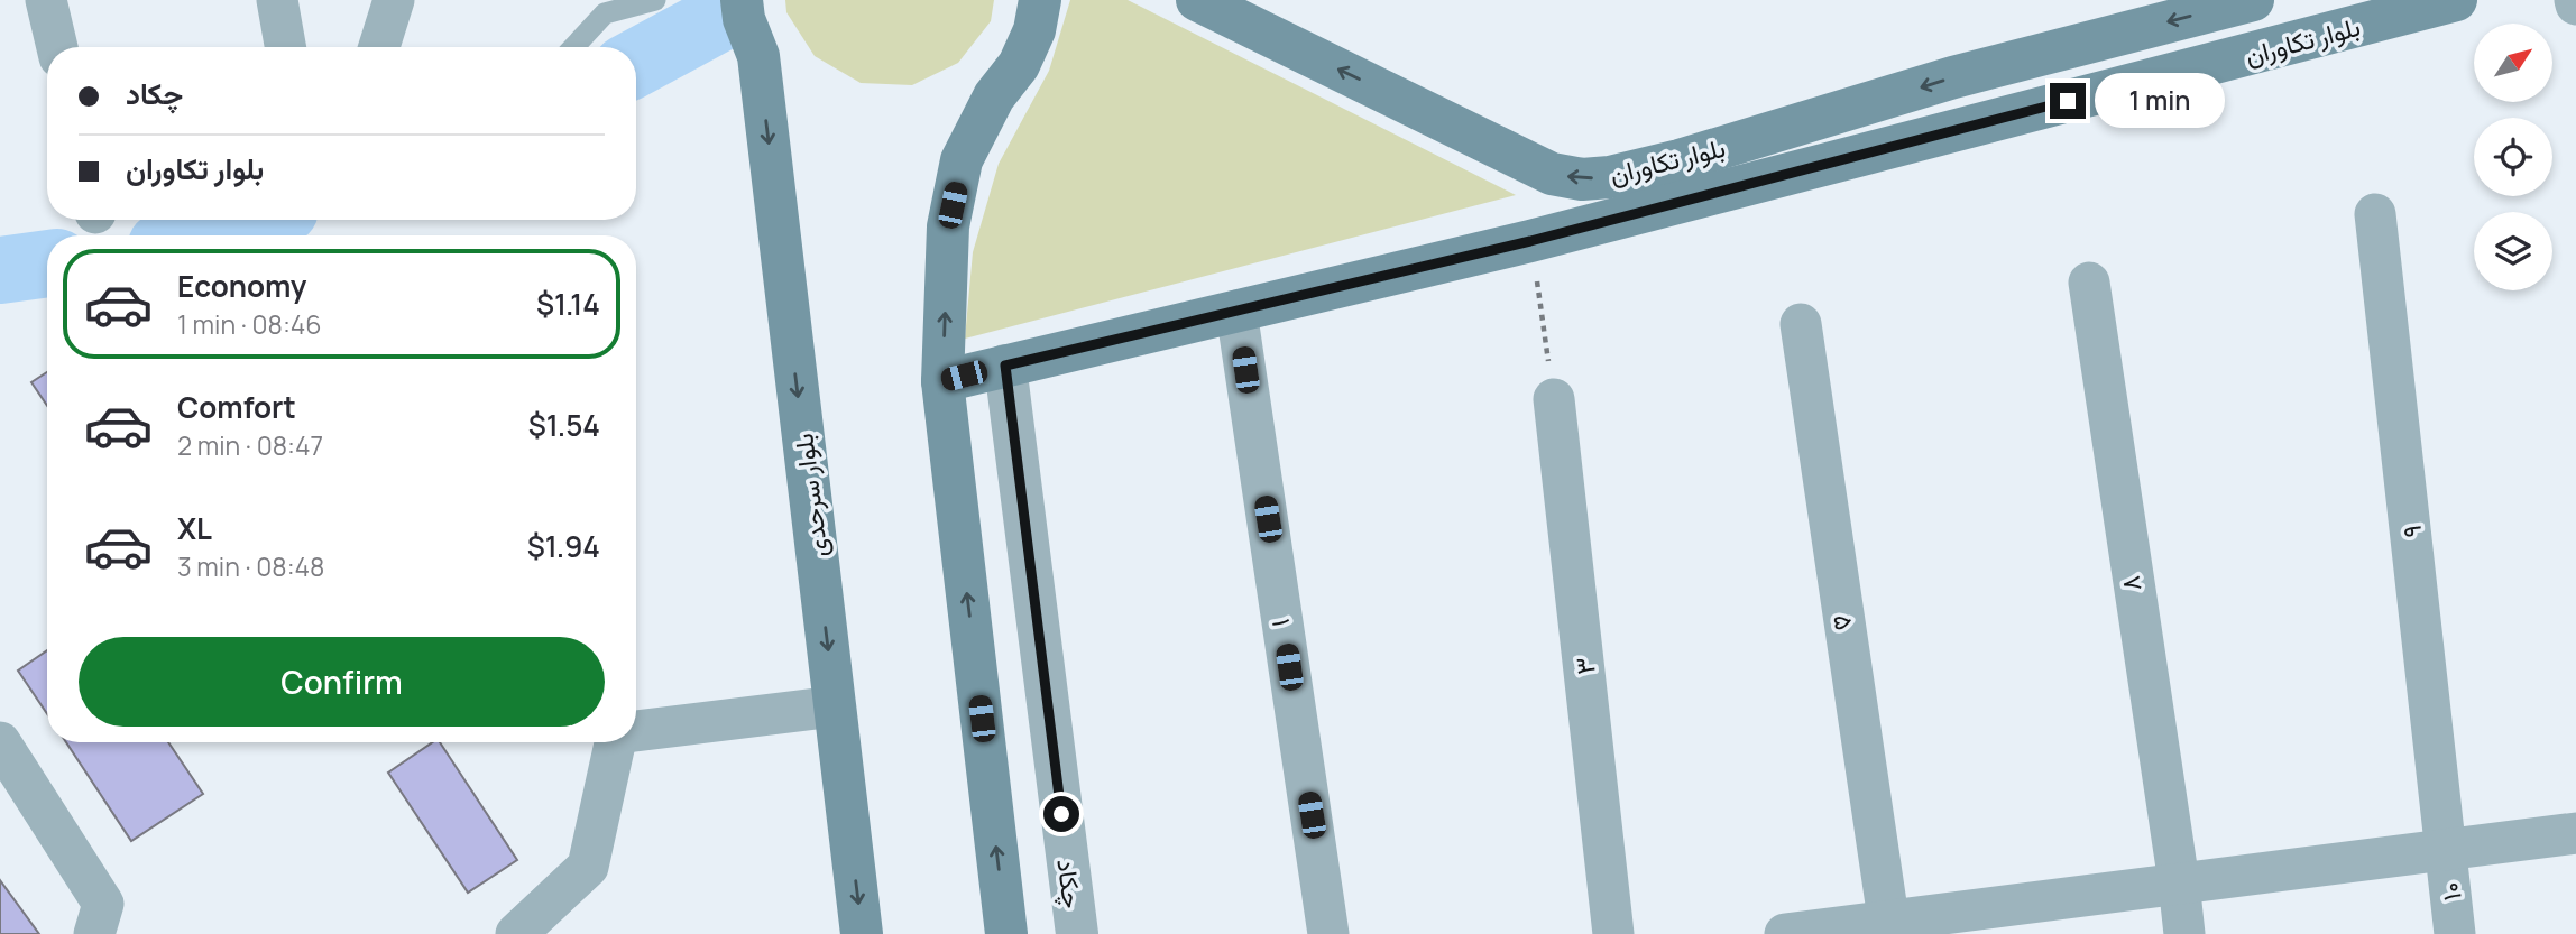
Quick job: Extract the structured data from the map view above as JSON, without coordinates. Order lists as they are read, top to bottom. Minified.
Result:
{"streets":{"main road":["بلوار تکاوران","بلوار سرحدی"],"street":["۹","۷","۱","۵","۳","چکاد","۱۰"]},"crossings":[["بلوار تکاوران","۱"],["بلوار تکاوران","چکاد"],["۹","۱۰"]],"north":"top right","page":{"banner":["چکاد","بلوار تکاوران"],"bubble":"1 min","list":[{"name":"Economy","note":"1 min · 08:46","value":"$1.14"},{"name":"Comfort","note":"2 min · 08:47","value":"$1.54"},{"name":"XL","note":"3 min · 08:48","value":"$1.94"}],"buttons":"Confirm"}}
